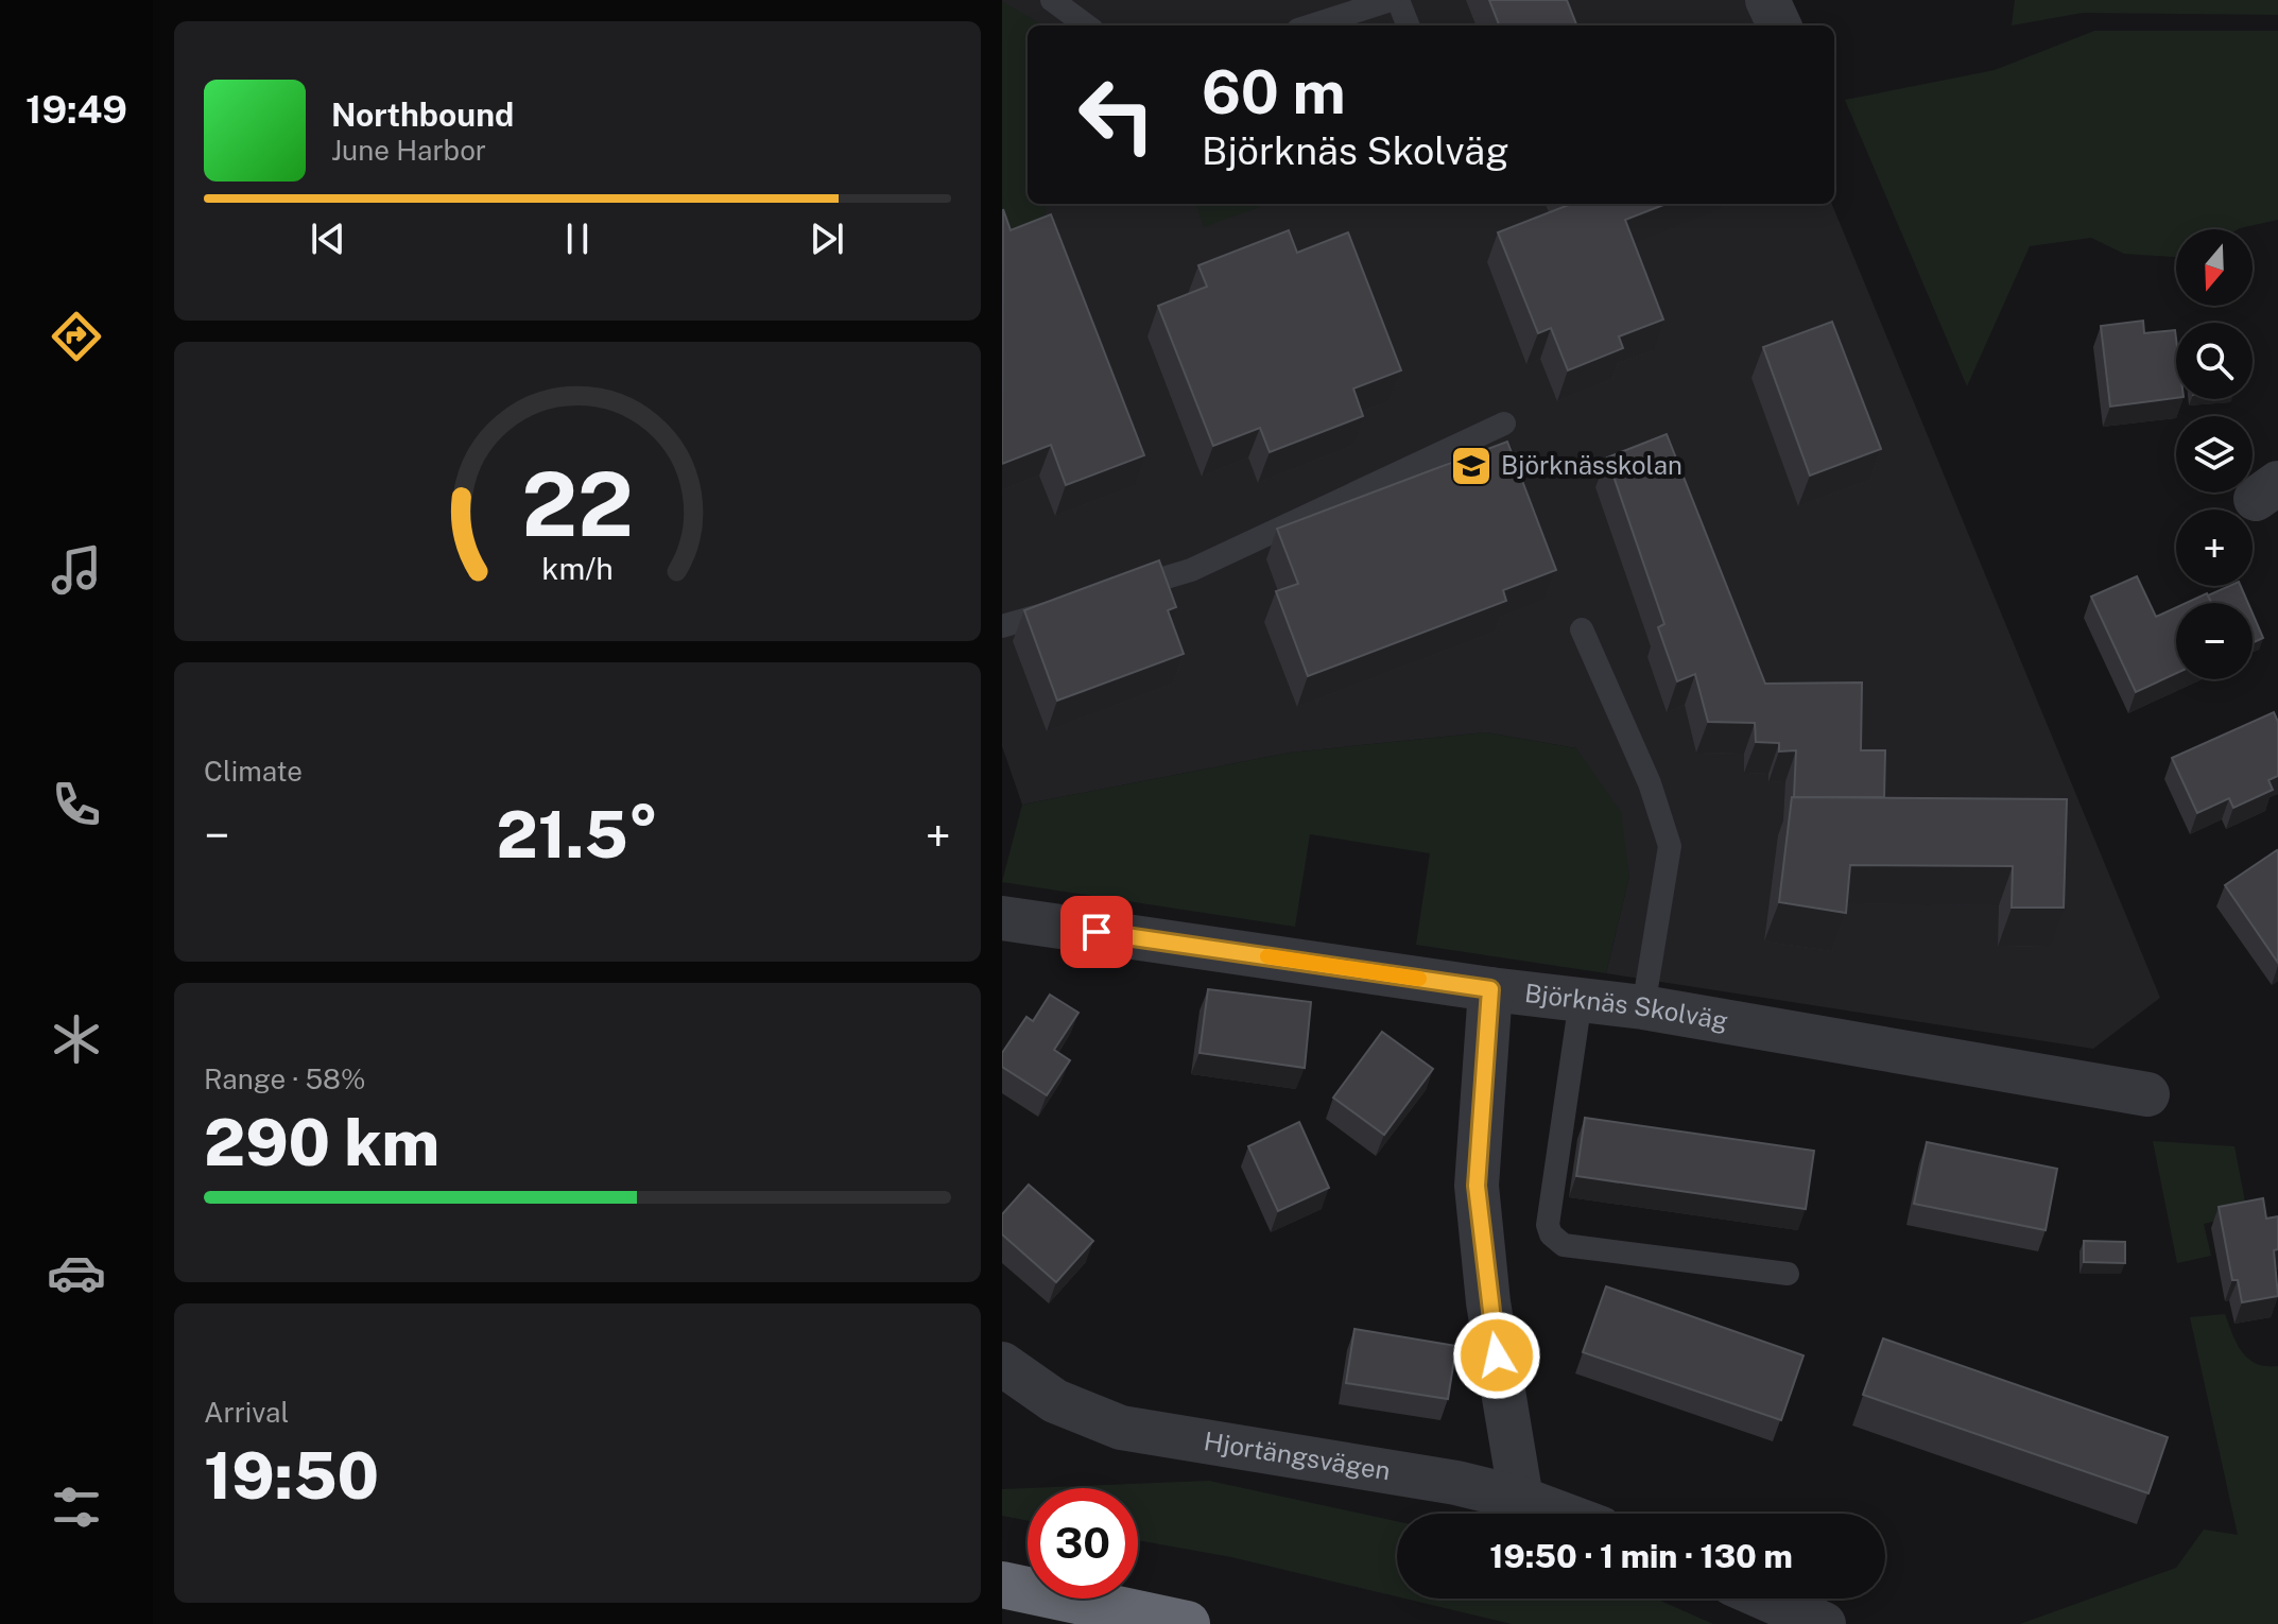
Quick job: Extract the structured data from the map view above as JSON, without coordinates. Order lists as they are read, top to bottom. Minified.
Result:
{"streets":{"street":["Björknäs Skolväg","Hjortängsvägen"]},"places":{"school or university":["Björknässkolan"]},"north":"bottom","page":{"tabs":"19:49","turn":["60 m","Björknäs Skolväg"],"song":["Northbound","June Harbor"],"map_buttons":["+","−"],"tile":["Climate",["Range · 58%","290 km"],["Arrival","19:50"]],"heat":["−","21.5°","+"],"limit":"30","trip":"19:50 · 1 min · 130 m","gauge":["22","km/h"]}}
